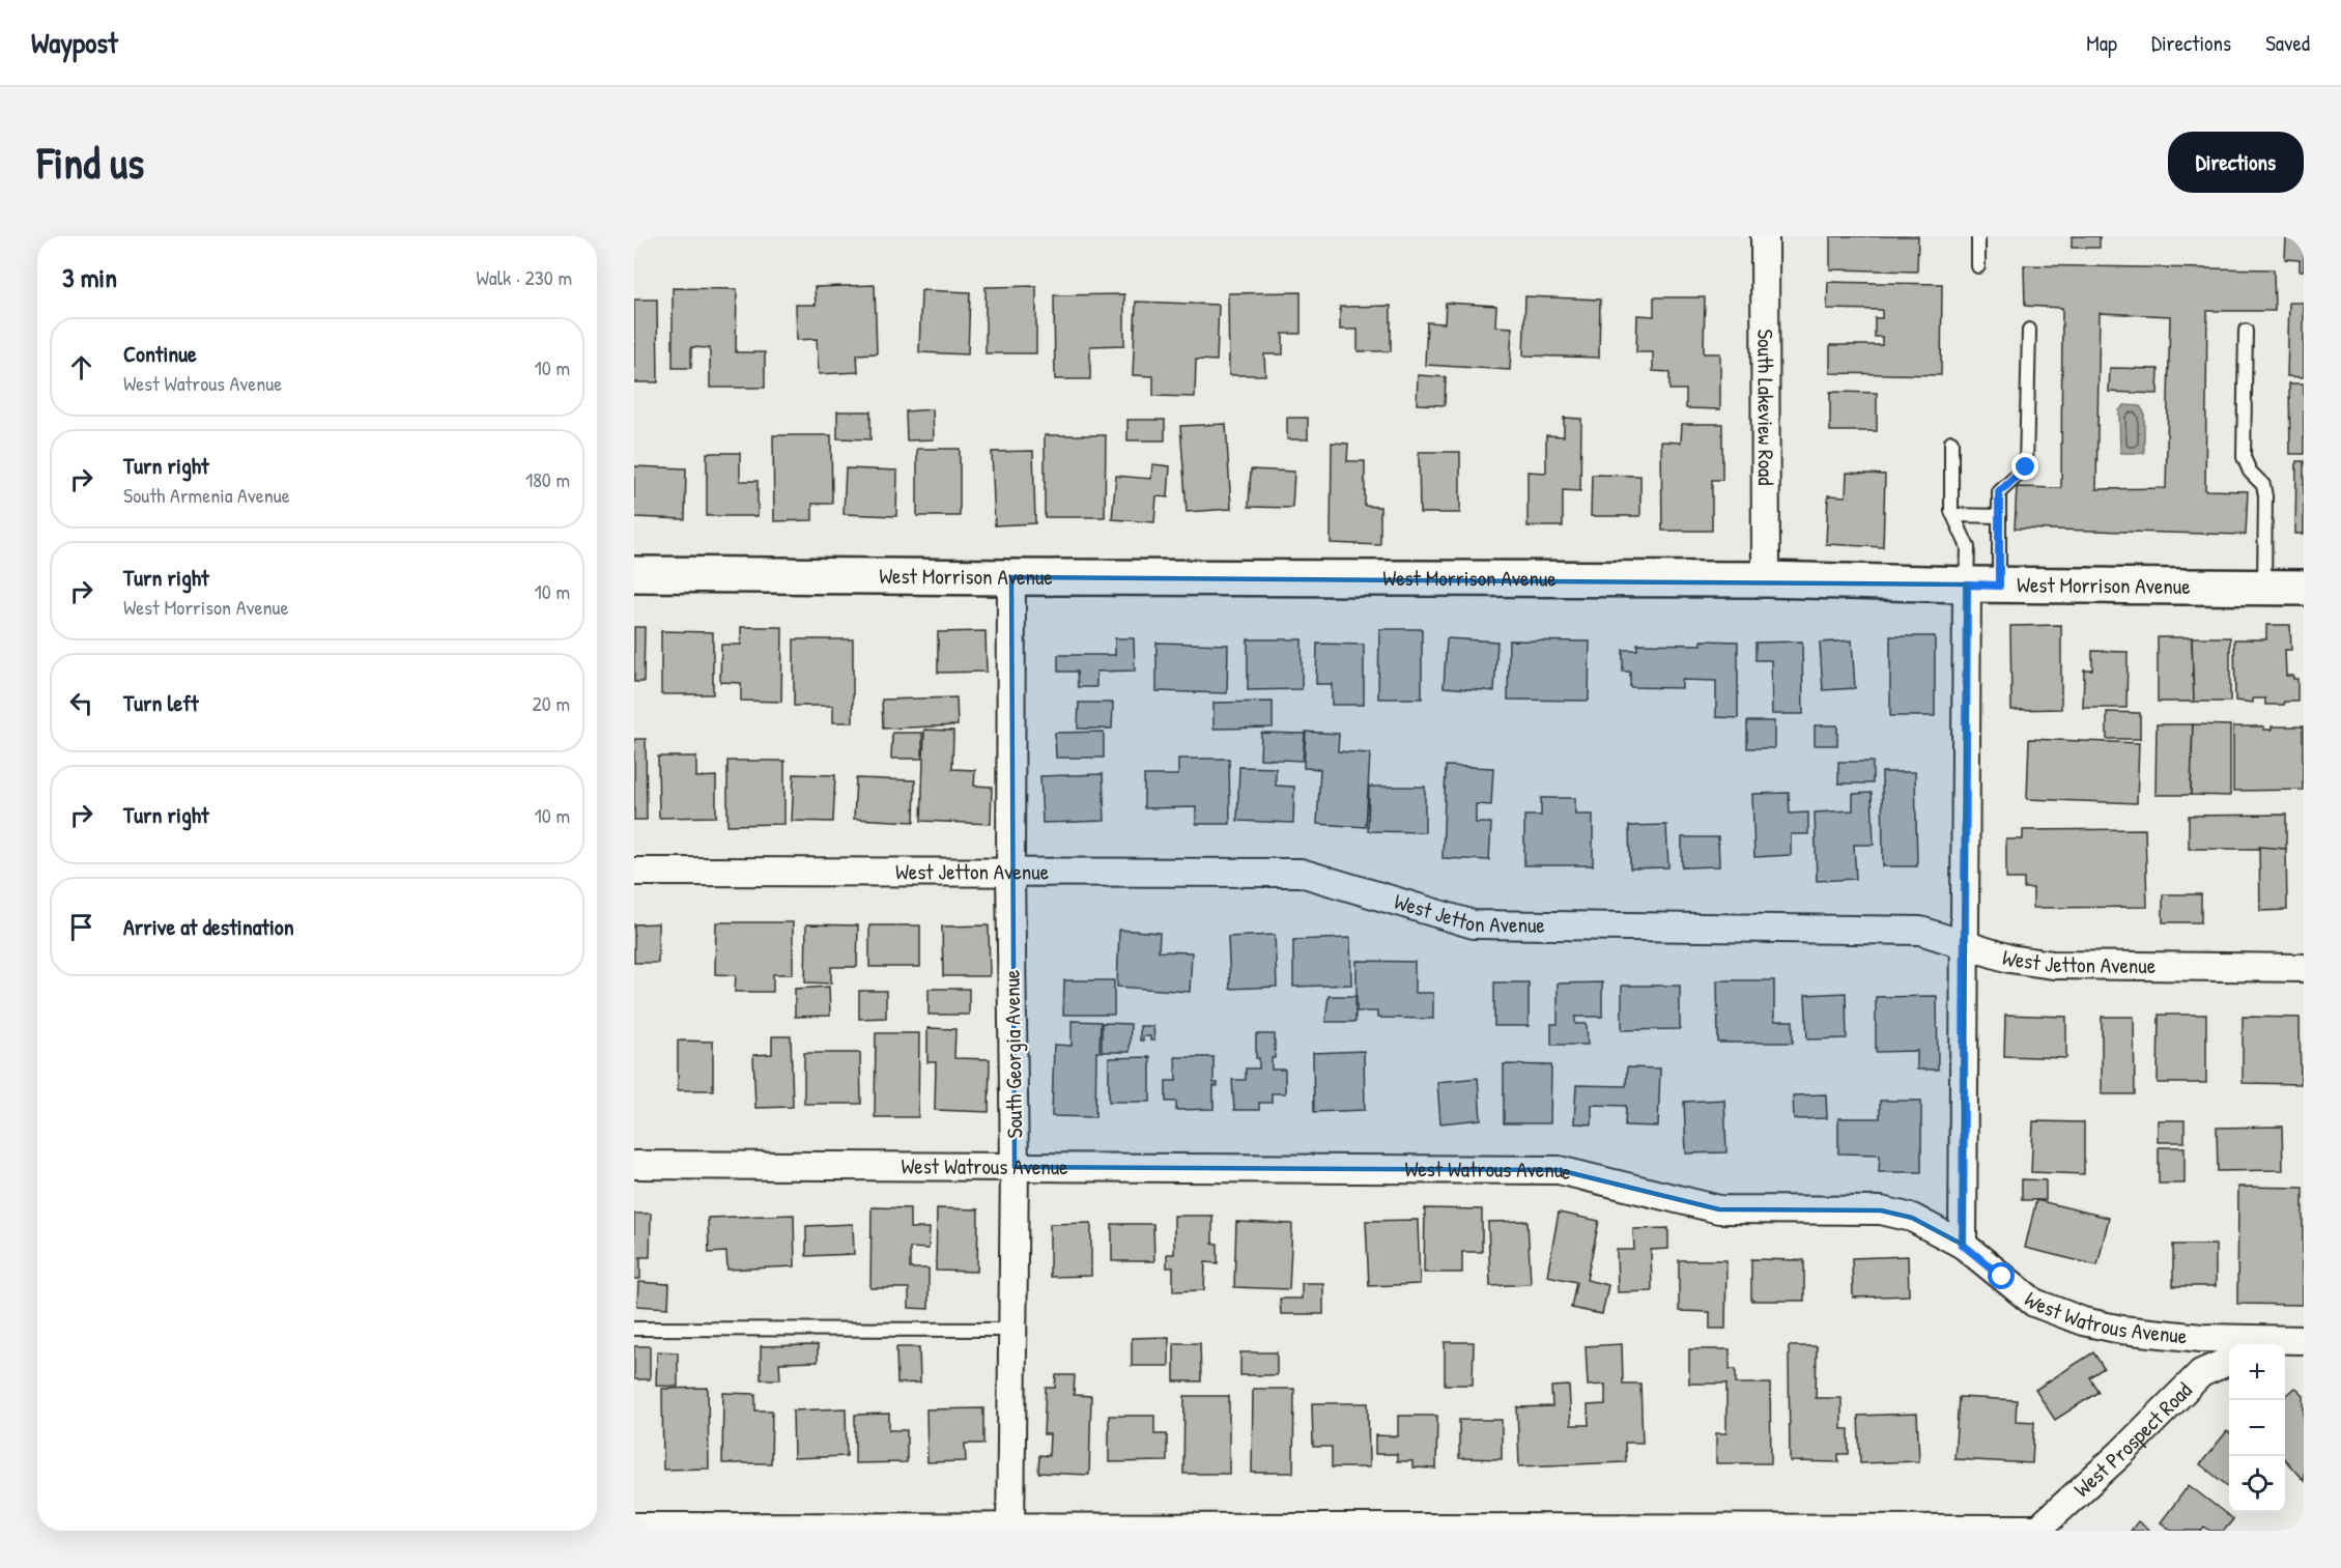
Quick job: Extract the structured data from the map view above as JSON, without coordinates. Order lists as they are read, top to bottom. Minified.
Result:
{"streets":{"street":["South Lakeview Road","West Morrison Avenue","West Jetton Avenue","South Georgia Avenue","West Watrous Avenue","West Prospect Road"]},"crossings":[["South Lakeview Road","West Morrison Avenue"],["West Morrison Avenue","South Georgia Avenue"],["West Jetton Avenue","South Georgia Avenue"],["South Georgia Avenue","West Watrous Avenue"]],"page":{"header":"Waypost","nav":["Map","Directions","Saved"],"buttons":"Directions","title":"Find us","heading":["3 min","Walk · 230 m"],"list":[["Continue","West Watrous Avenue","10 m"],["Turn right","South Armenia Avenue","180 m"],["Turn right","West Morrison Avenue","10 m"],["Turn left","20 m"],["Turn right","10 m"],"Arrive at destination"],"map_buttons":["+","−"]}}
